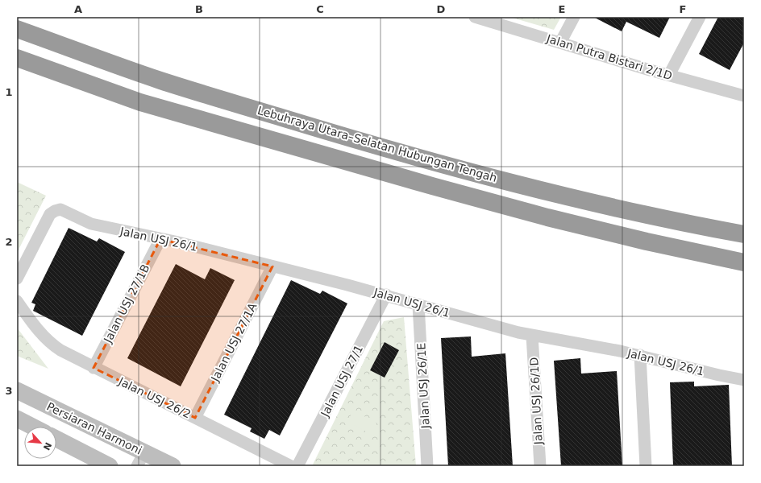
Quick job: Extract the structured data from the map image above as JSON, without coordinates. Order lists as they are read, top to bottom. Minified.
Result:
{"streets":{"highway":["Lebuhraya Utara–Selatan Hubungan Tengah"],"main road":["Persiaran Harmoni"],"street":["Jalan Putra Bistari 2/1D","Jalan USJ 26/1","Jalan USJ 27/1B","Jalan USJ 27/1A","Jalan USJ 27/1","Jalan USJ 26/1E","Jalan USJ 26/2","Jalan USJ 26/1D"]},"crossings":[["Jalan USJ 26/1","Jalan USJ 27/1B"],["Jalan USJ 26/1","Jalan USJ 27/1A"],["Jalan USJ 26/1","Jalan USJ 27/1"],["Jalan USJ 26/1","Jalan USJ 26/1E"],["Jalan USJ 26/1","Jalan USJ 26/1D"],["Jalan USJ 27/1B","Jalan USJ 26/2"],["Jalan USJ 27/1A","Jalan USJ 26/2"]],"north":"bottom right","grid":{"columns":["A","B","C","D","E","F"],"rows":["1","2","3"]}}
